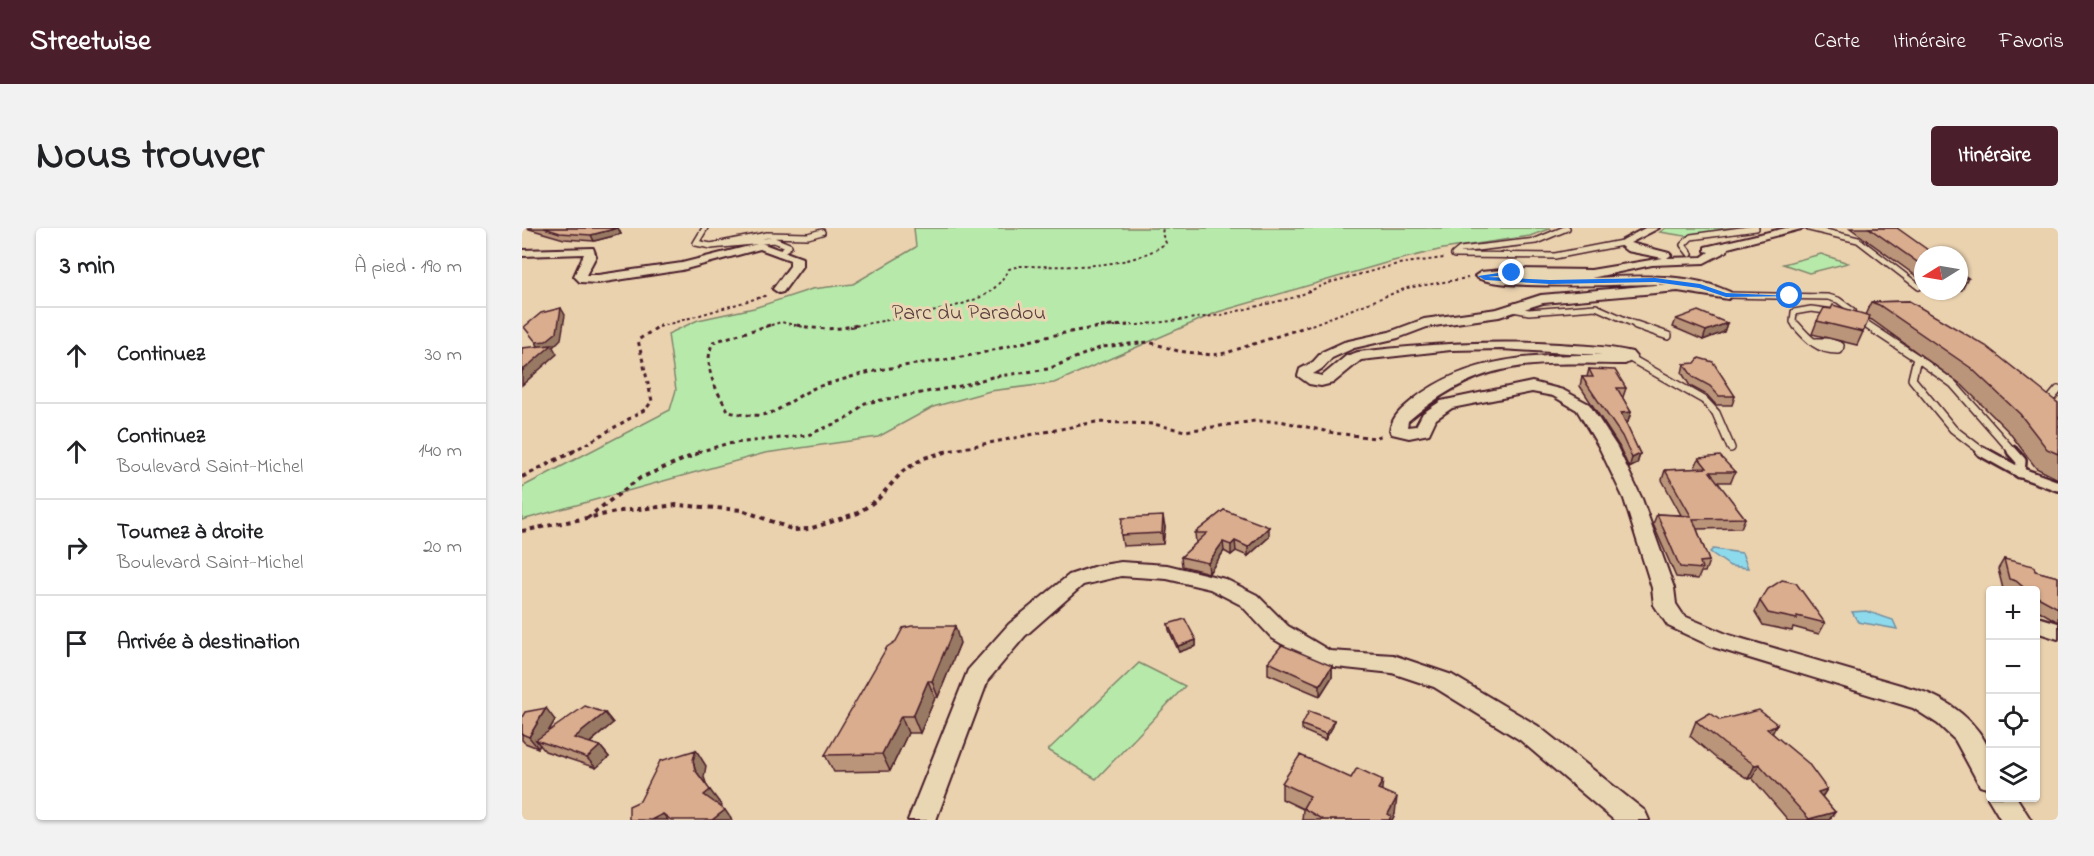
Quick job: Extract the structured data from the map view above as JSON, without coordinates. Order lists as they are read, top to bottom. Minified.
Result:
{"parks":["Parc du Paradou"],"north":"left","page":{"header":"Streetwise","nav":["Carte","Itinéraire","Favoris"],"title":"Nous trouver","buttons":"Itinéraire","heading":["3 min","À pied · 190 m"],"list":[["Continuez","30 m"],["Continuez","Boulevard Saint-Michel","140 m"],["Tournez à droite","Boulevard Saint-Michel","20 m"],"Arrivée à destination"],"map_buttons":["+","−"]}}
